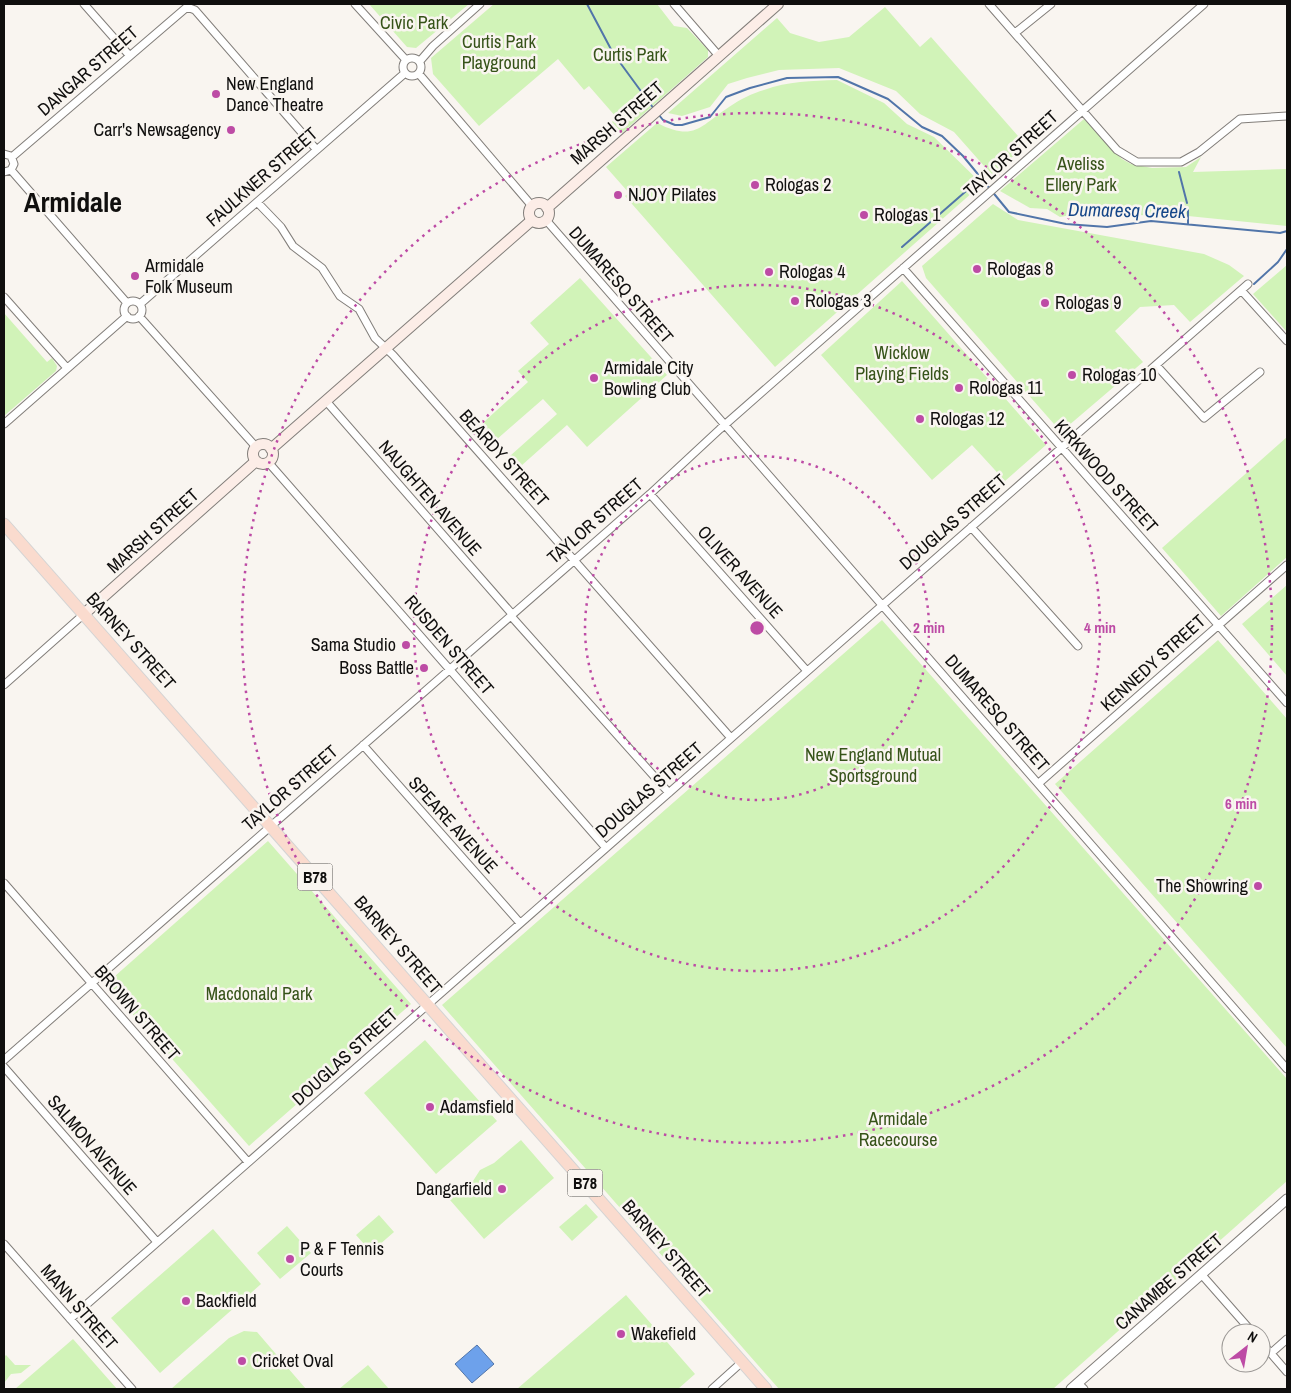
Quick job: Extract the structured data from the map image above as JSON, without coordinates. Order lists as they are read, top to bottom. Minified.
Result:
{"streets":{"main road":["MARSH STREET","BARNEY STREET","B78"],"street":["DANGAR STREET","TAYLOR STREET","FAULKNER STREET","DUMARESQ STREET","BEARDY STREET","KIRKWOOD STREET","NAUGHTEN AVENUE","DOUGLAS STREET","OLIVER AVENUE","RUSDEN STREET","KENNEDY STREET","SPEARE AVENUE","BROWN STREET","SALMON AVENUE","CANAMBE STREET","MANN STREET"]},"crossings":[["DANGAR STREET","FAULKNER STREET"],["MARSH STREET","DUMARESQ STREET"],["MARSH STREET","BARNEY STREET"],["MARSH STREET","RUSDEN STREET"],["TAYLOR STREET","DUMARESQ STREET"],["TAYLOR STREET","BEARDY STREET"],["TAYLOR STREET","KIRKWOOD STREET"],["TAYLOR STREET","NAUGHTEN AVENUE"],["TAYLOR STREET","OLIVER AVENUE"],["TAYLOR STREET","BARNEY STREET"],["TAYLOR STREET","RUSDEN STREET"],["TAYLOR STREET","SPEARE AVENUE"],["TAYLOR STREET","BROWN STREET"],["FAULKNER STREET","BEARDY STREET"],["DUMARESQ STREET","DOUGLAS STREET"],["DUMARESQ STREET","KENNEDY STREET"],["BEARDY STREET","DOUGLAS STREET"],["KIRKWOOD STREET","DOUGLAS STREET"],["KIRKWOOD STREET","KENNEDY STREET"],["NAUGHTEN AVENUE","DOUGLAS STREET"],["DOUGLAS STREET","OLIVER AVENUE"],["DOUGLAS STREET","BARNEY STREET"],["DOUGLAS STREET","RUSDEN STREET"],["DOUGLAS STREET","SPEARE AVENUE"],["DOUGLAS STREET","BROWN STREET"],["DOUGLAS STREET","SALMON AVENUE"],["DOUGLAS STREET","MANN STREET"]],"districts":["Armidale"],"water":["Dumaresq Creek"],"parks":["Civic Park","Curtis Park Playground","Curtis Park","Aveliss Ellery Park","Wicklow Playing Fields","New England Mutual Sportsground","Macdonald Park","Armidale Racecourse"],"places":["New England Dance Theatre","Carr's Newsagency","Rologas 2","NJOY Pilates","Rologas 1","Rologas 8","Rologas 4","Armidale Folk Museum","Rologas 3","Rologas 9","Rologas 10","Armidale City Bowling Club","Rologas 11","Rologas 12","Sama Studio","Boss Battle","The Showring","Adamsfield","Dangarfield","P & F Tennis Courts","Backfield","Wakefield","Cricket Oval"],"north":"top right","rings":["2 min","4 min","6 min"]}
